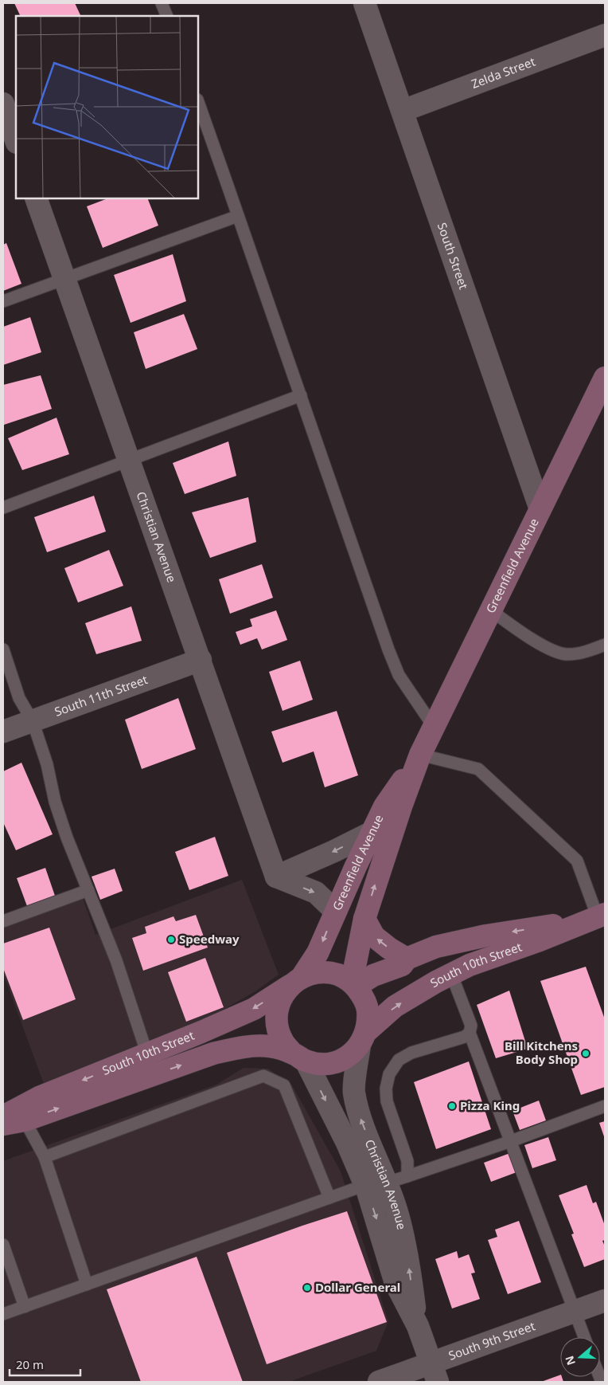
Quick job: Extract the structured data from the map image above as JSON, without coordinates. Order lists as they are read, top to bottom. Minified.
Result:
{"streets":{"main road":["Greenfield Avenue","South 10th Street"],"street":["Zelda Street","South Street","Christian Avenue","South 11th Street","South 9th Street"]},"crossings":[["Zelda Street","South Street"],["South Street","Greenfield Avenue"],["Christian Avenue","Greenfield Avenue"],["Christian Avenue","South 11th Street"],["Christian Avenue","South 10th Street"],["Christian Avenue","South 9th Street"],["Greenfield Avenue","South 10th Street"]],"places":["Speedway","Bill Kitchens Body Shop","Pizza King","Dollar General"],"scale_bar":"20 m","north":"left"}
